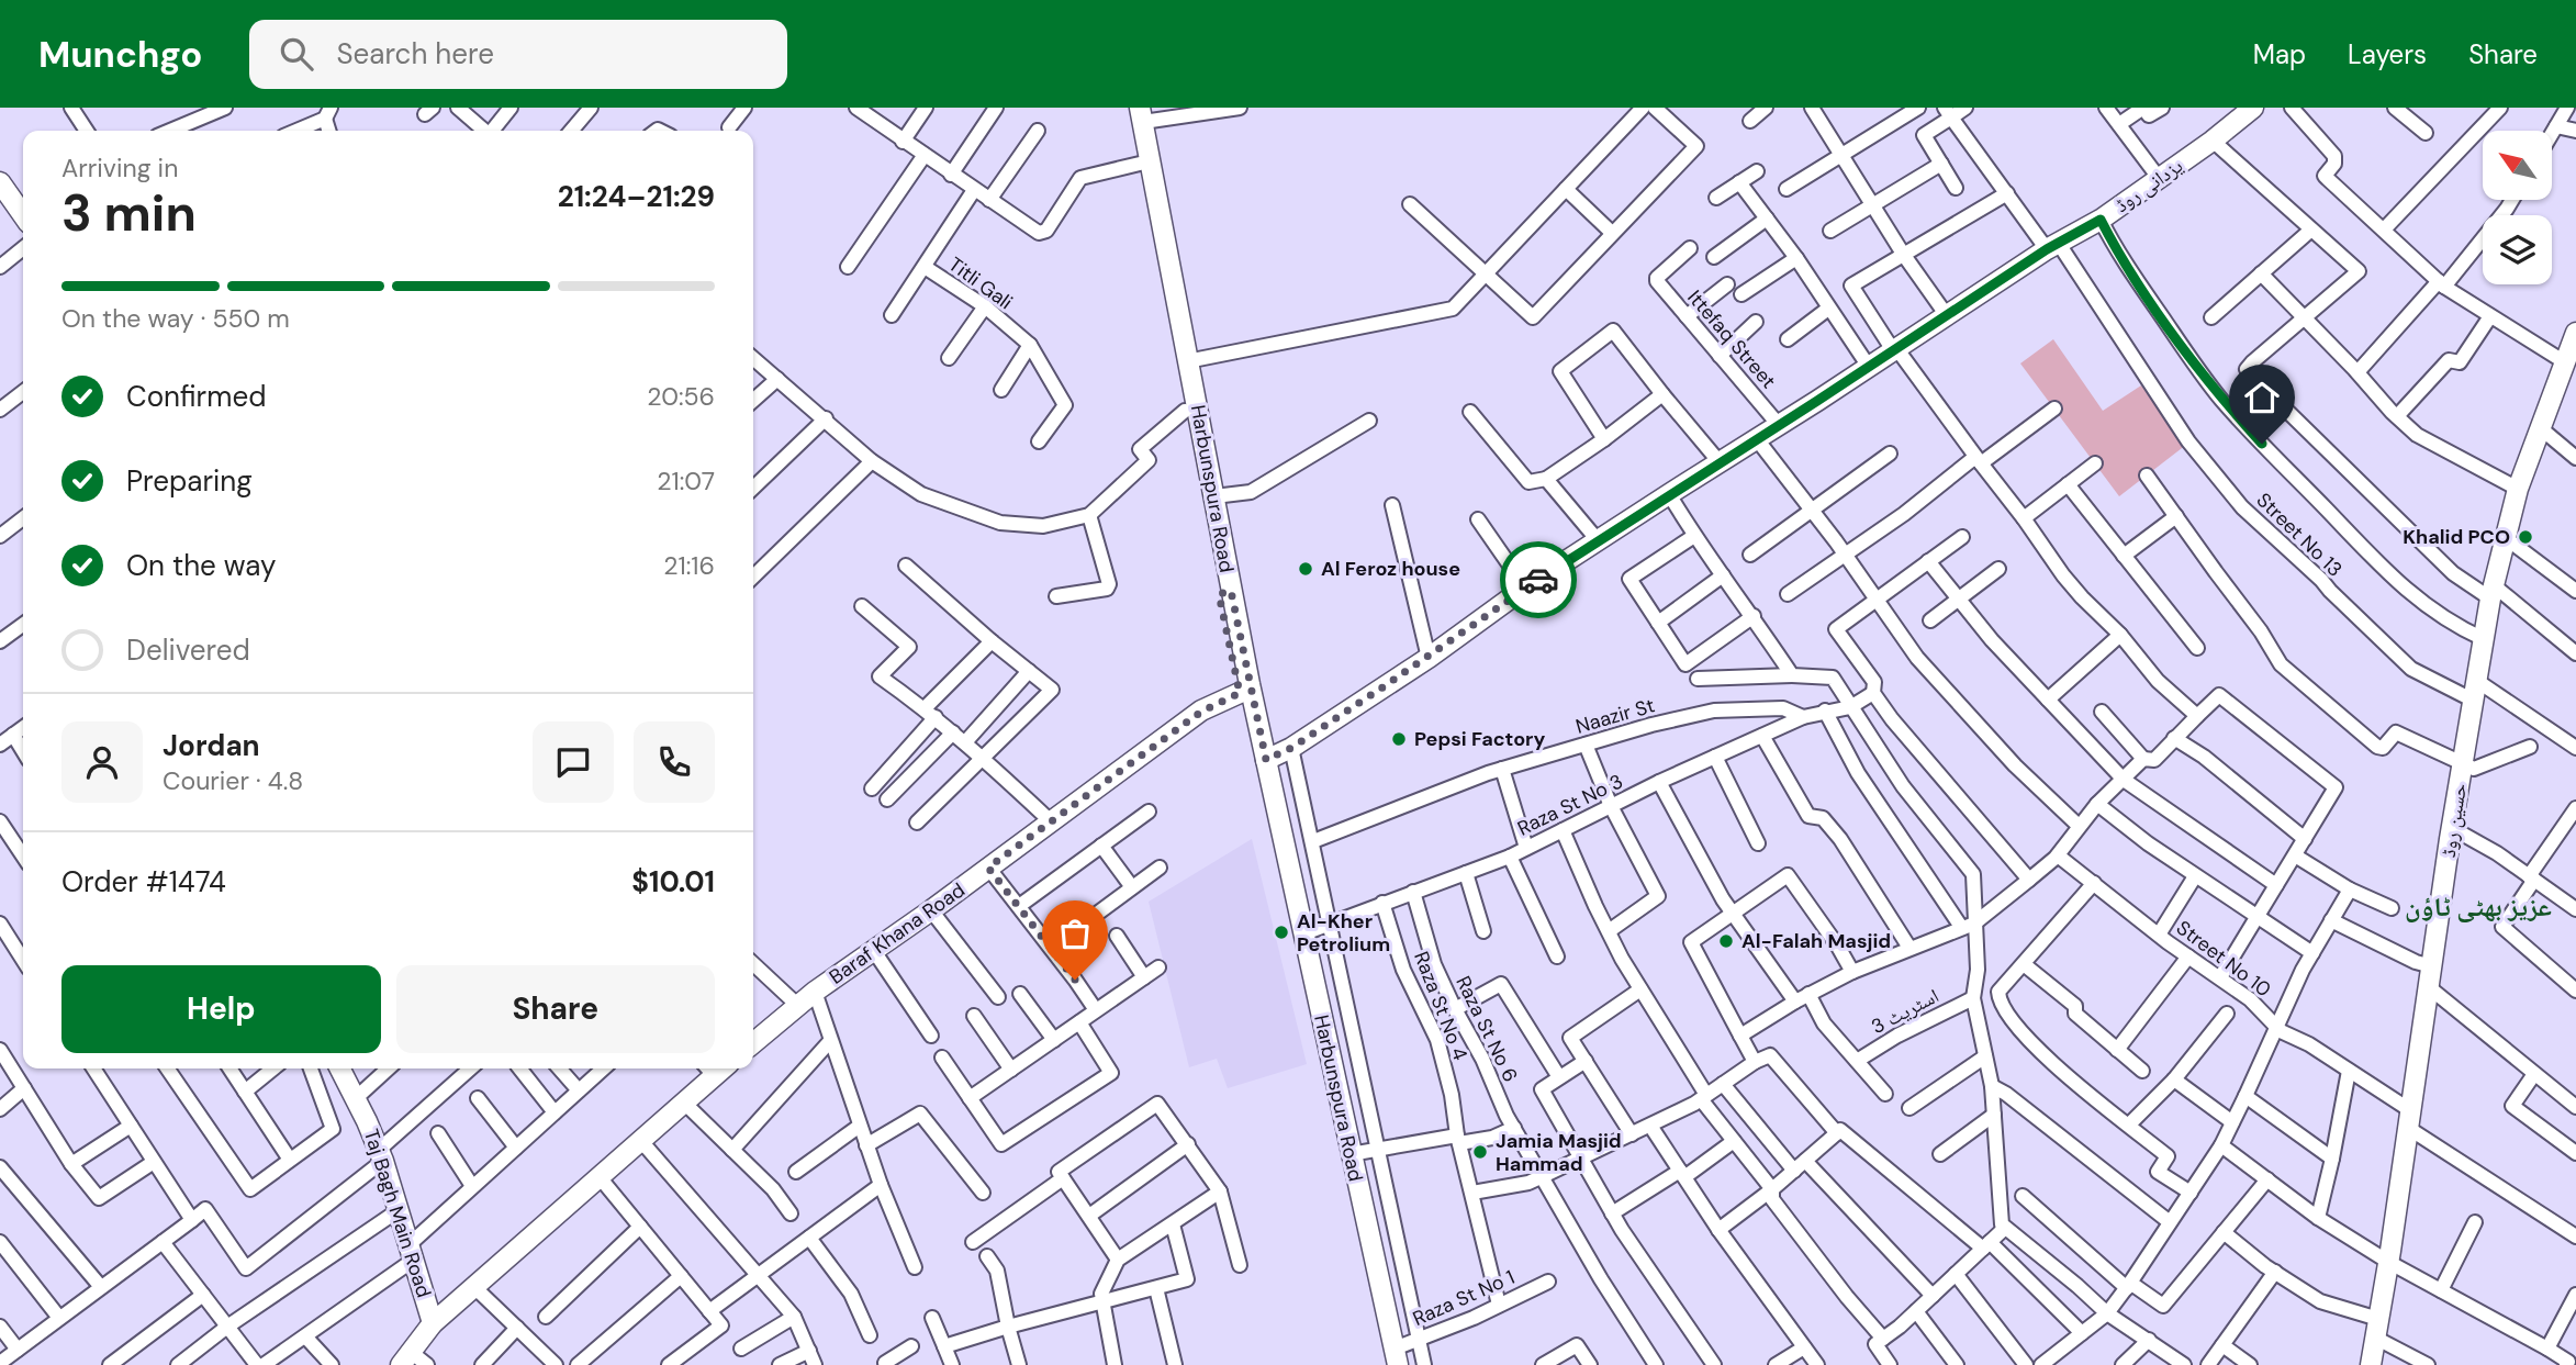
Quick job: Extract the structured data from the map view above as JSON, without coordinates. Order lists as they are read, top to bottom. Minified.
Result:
{"streets":{"street":["یزدانی روڈ","Titli Gali","Ittefaq Street","Harbunspura Road","Street No 13","Naazir St","Raza St No 3","حسین روڈ","Baraf Khana Road","Street No 10","Raza St No 4","اسٹریٹ 3","Raza St No 6","Taj Bagh Main Road","Raza St No 1"]},"crossings":[["یزدانی روڈ","Ittefaq Street"],["یزدانی روڈ","Harbunspura Road"],["یزدانی روڈ","Street No 13"],["Harbunspura Road","Raza St No 3"],["Harbunspura Road","Baraf Khana Road"],["Harbunspura Road","Raza St No 1"],["Street No 13","حسین روڈ"],["Naazir St","Raza St No 3"],["Raza St No 3","Raza St No 4"],["Raza St No 3","Raza St No 6"],["حسین روڈ","Street No 10"],["Raza St No 4","Raza St No 1"]],"districts":["عزیز بھٹی ٹاؤن"],"places":["Khalid PCO","Al Feroz house","Pepsi Factory","Al-Kher Petrolium","Al-Falah Masjid","Jamia Masjid Hammad"],"north":"top left","page":{"header":"Munchgo","search":"Search here","nav":["Map","Layers","Share"],"heading":["3 min","Arriving in","21:24–21:29"],"panel":["Jordan","Courier · 4.8","Order #1474","$10.01"],"bar":"On the way · 550 m","list":[["Confirmed","20:56"],["Preparing","21:07"],["On the way","21:16"],"Delivered"],"buttons":["Help","Share"]}}
